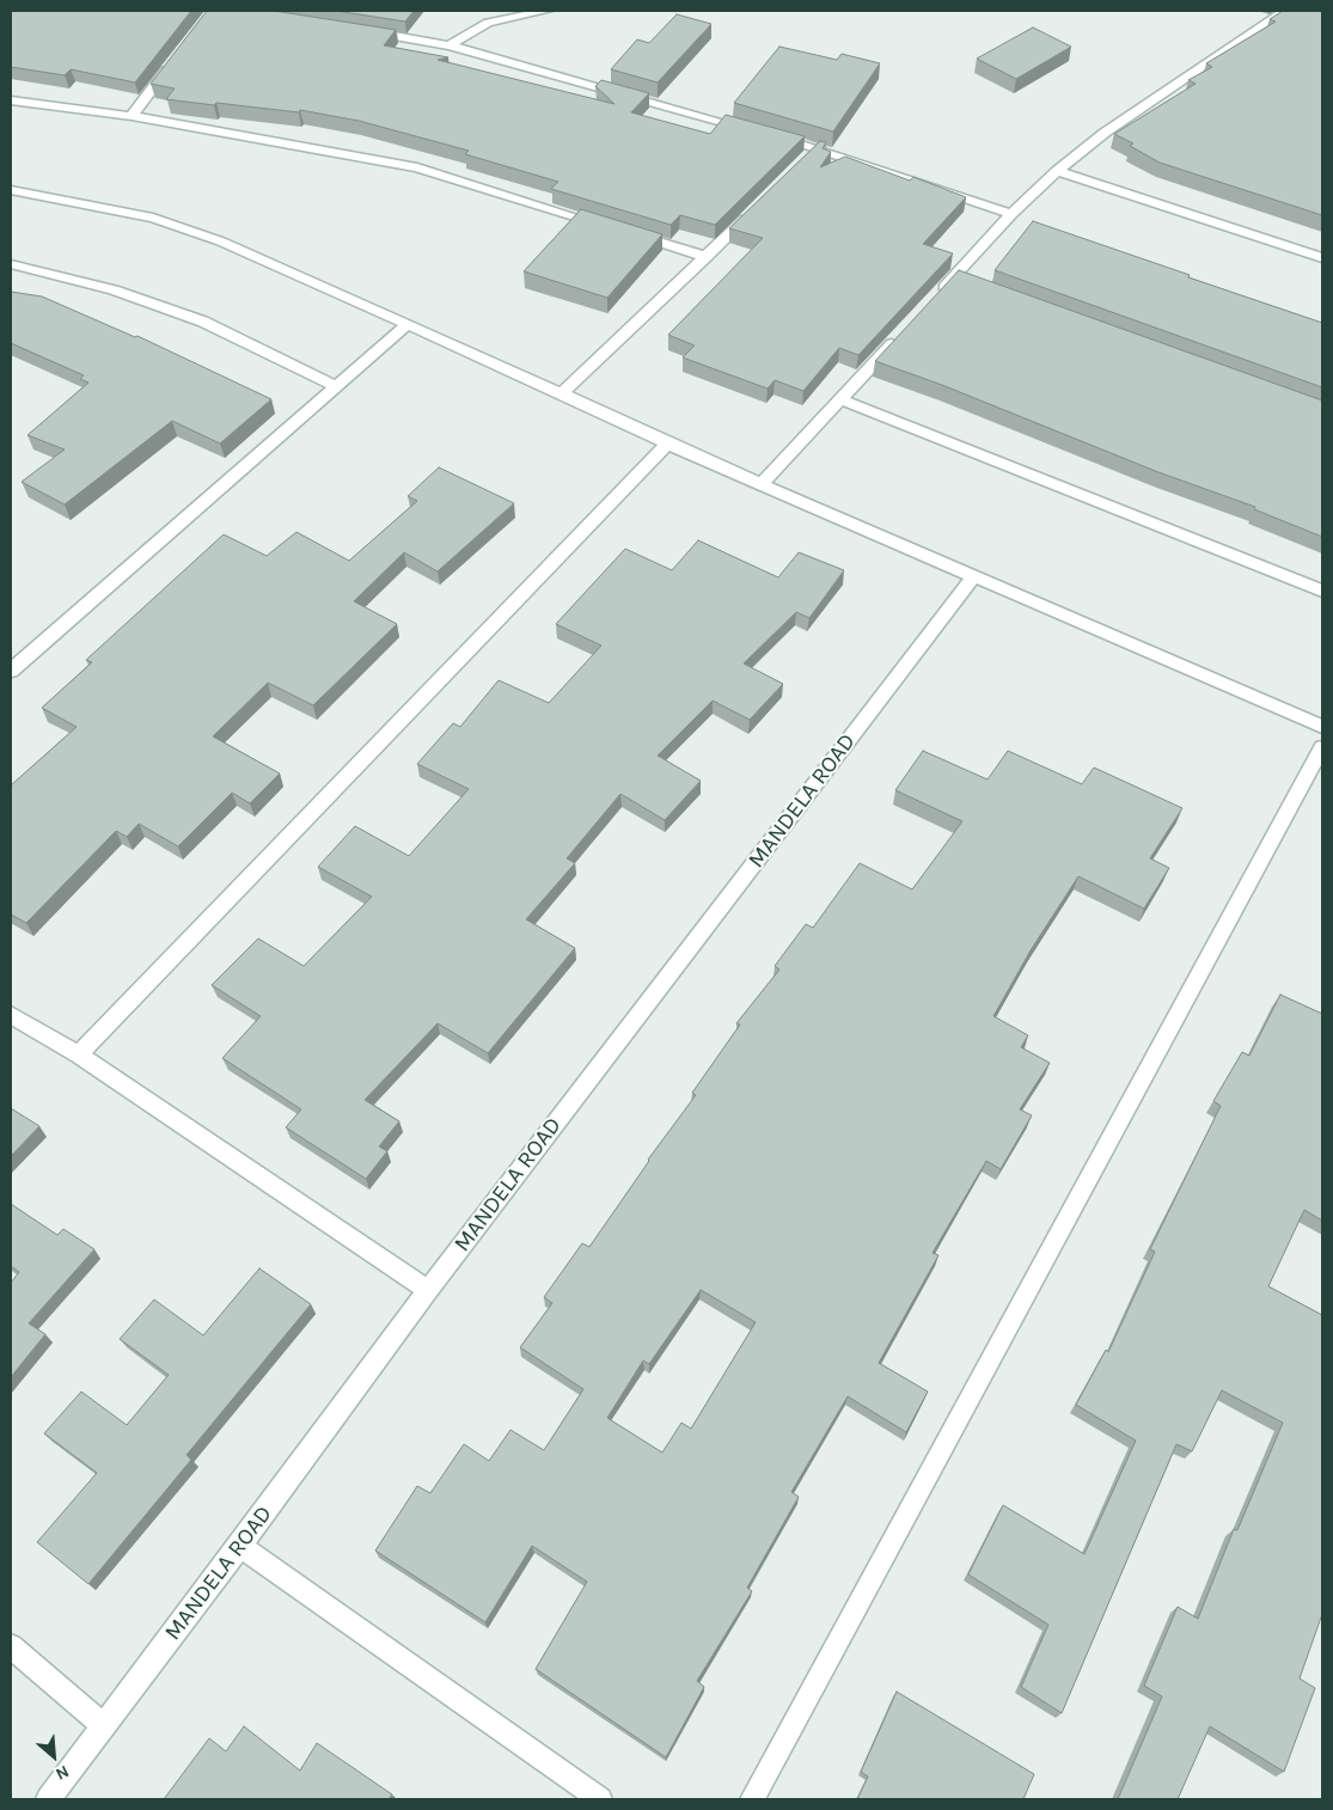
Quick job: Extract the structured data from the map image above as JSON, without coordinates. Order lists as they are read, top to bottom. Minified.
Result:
{"streets":{"street":["MANDELA ROAD"]},"north":"bottom right"}
